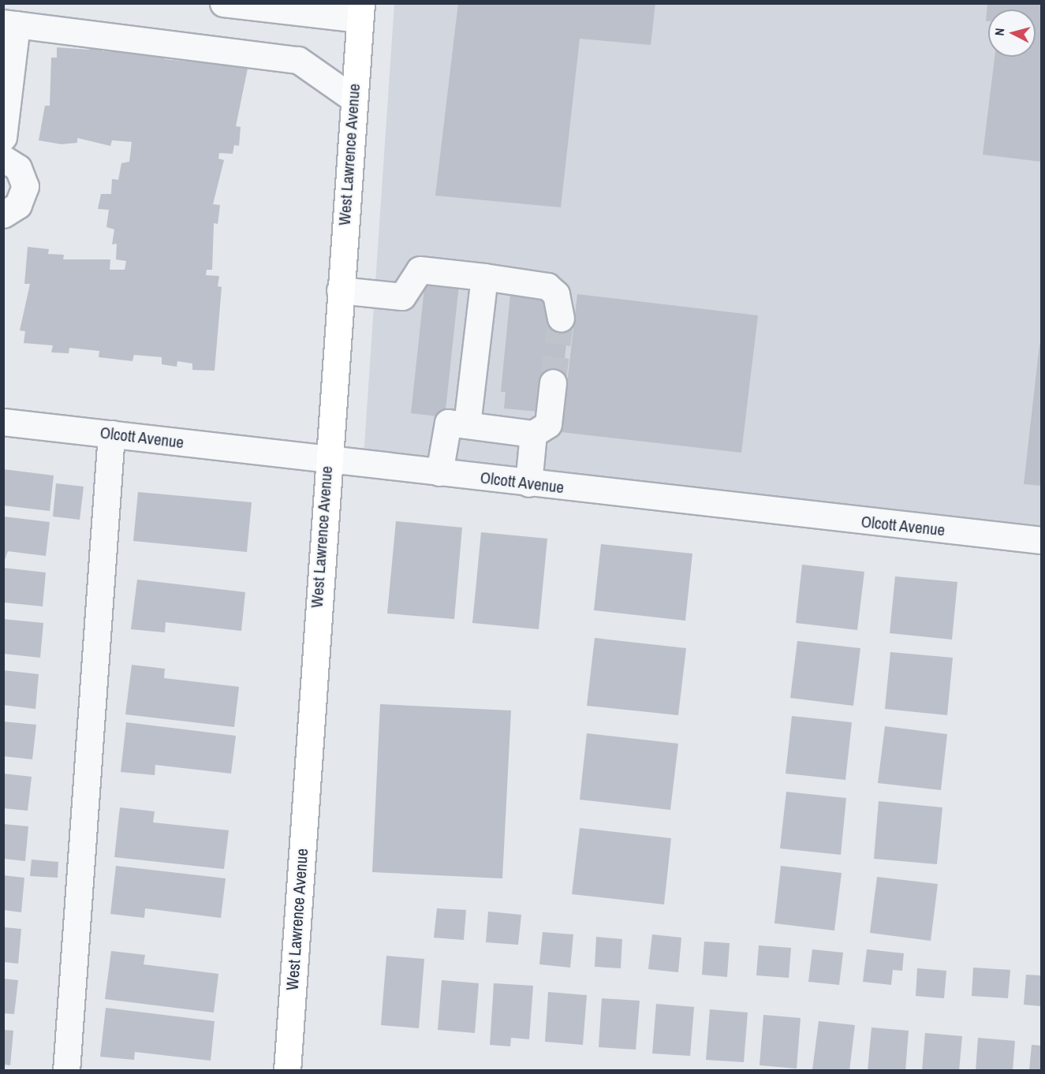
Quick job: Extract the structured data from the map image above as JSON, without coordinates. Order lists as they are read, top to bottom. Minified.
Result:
{"streets":{"main road":["West Lawrence Avenue"],"street":["Olcott Avenue"]},"crossings":[["West Lawrence Avenue","Olcott Avenue"]],"north":"left"}
